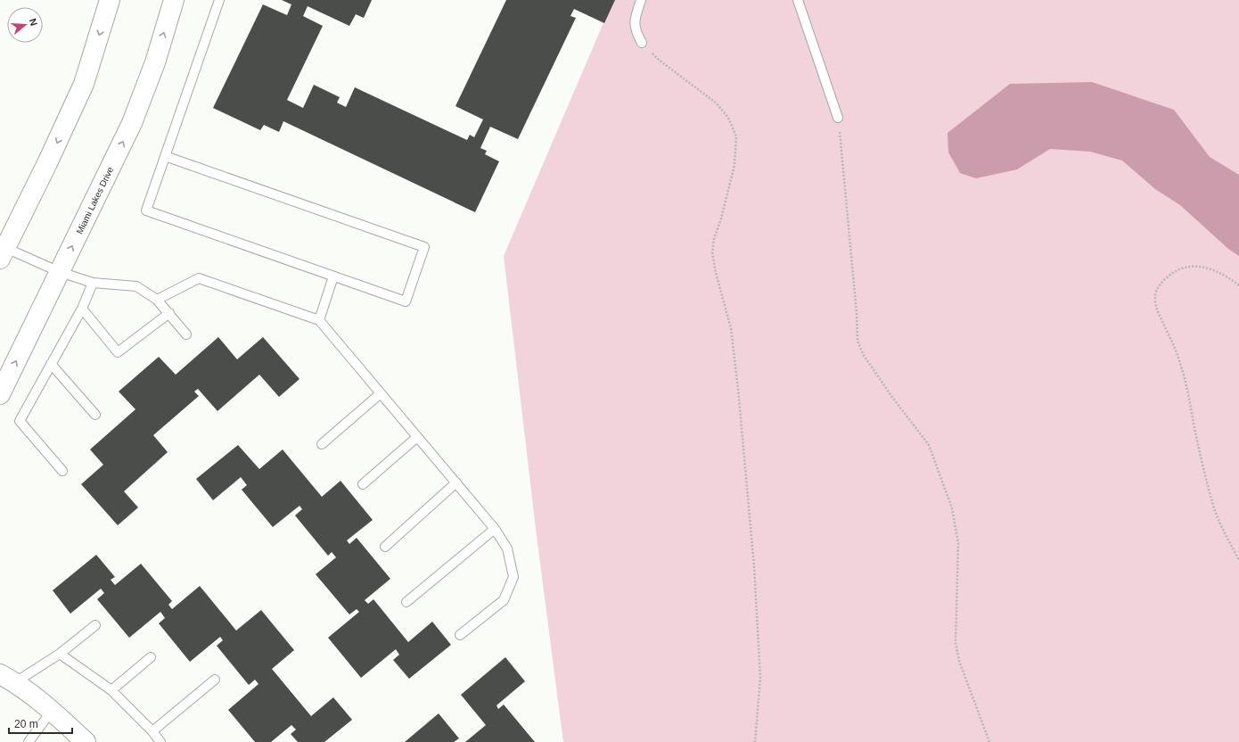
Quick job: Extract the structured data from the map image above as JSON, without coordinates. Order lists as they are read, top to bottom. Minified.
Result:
{"streets":{"main road":["Miami Lakes Drive"]},"scale_bar":"20 m","north":"right"}
